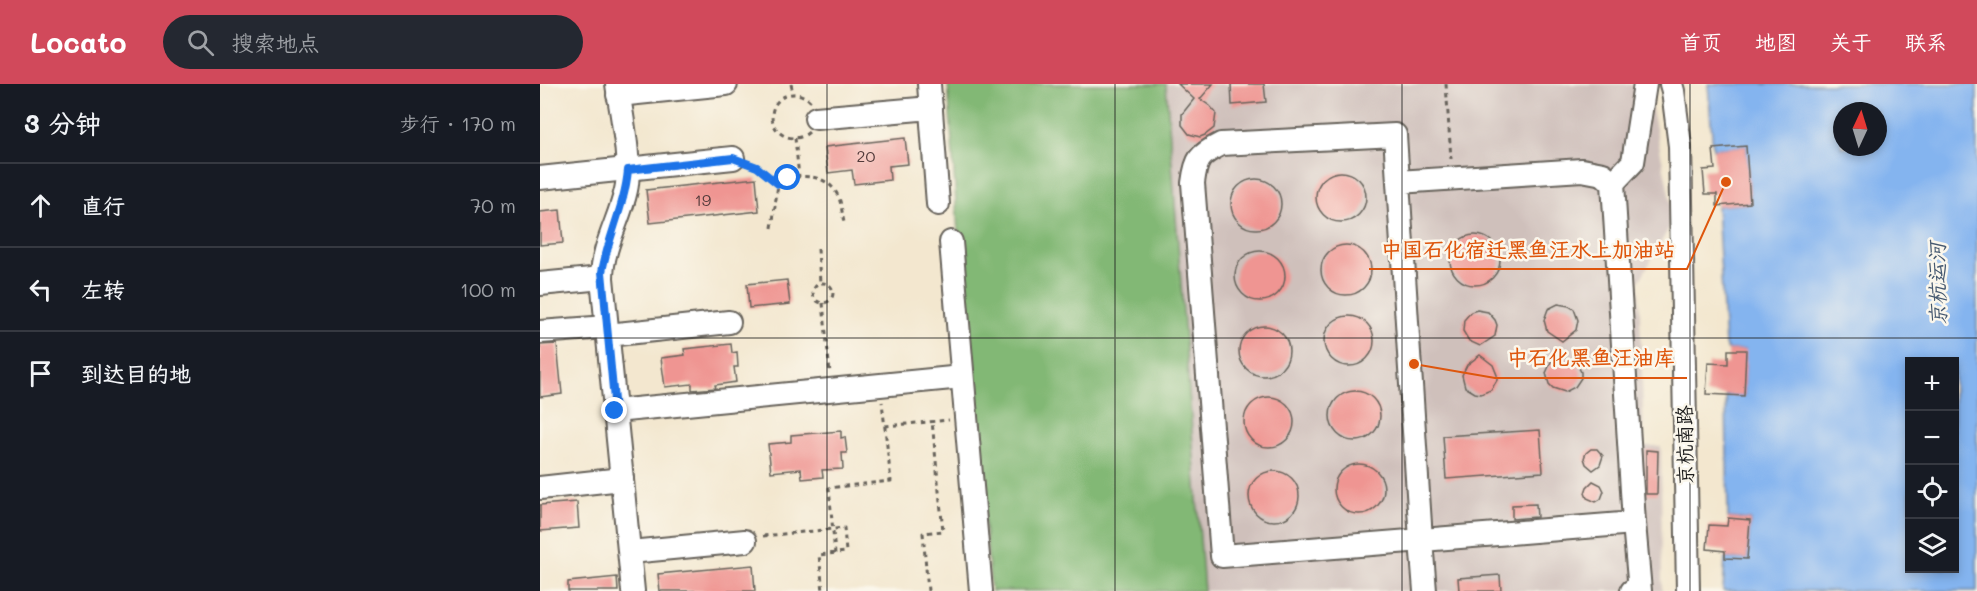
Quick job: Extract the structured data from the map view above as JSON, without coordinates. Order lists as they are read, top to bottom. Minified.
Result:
{"streets":{"street":["京杭南路"]},"water":["京杭运河"],"places":["中国石化宿迁黑鱼汪水上加油站","中石化黑鱼汪油库"],"house_numbers":["20","19"],"north":"top","page":{"header":"Locato","search":"搜索地点","nav":["首页","地图","关于","联系"],"heading":["3 分钟","步行 · 170 m"],"list":[["直行","70 m"],["左转","100 m"],"到达目的地"],"map_buttons":["+","−"]}}
